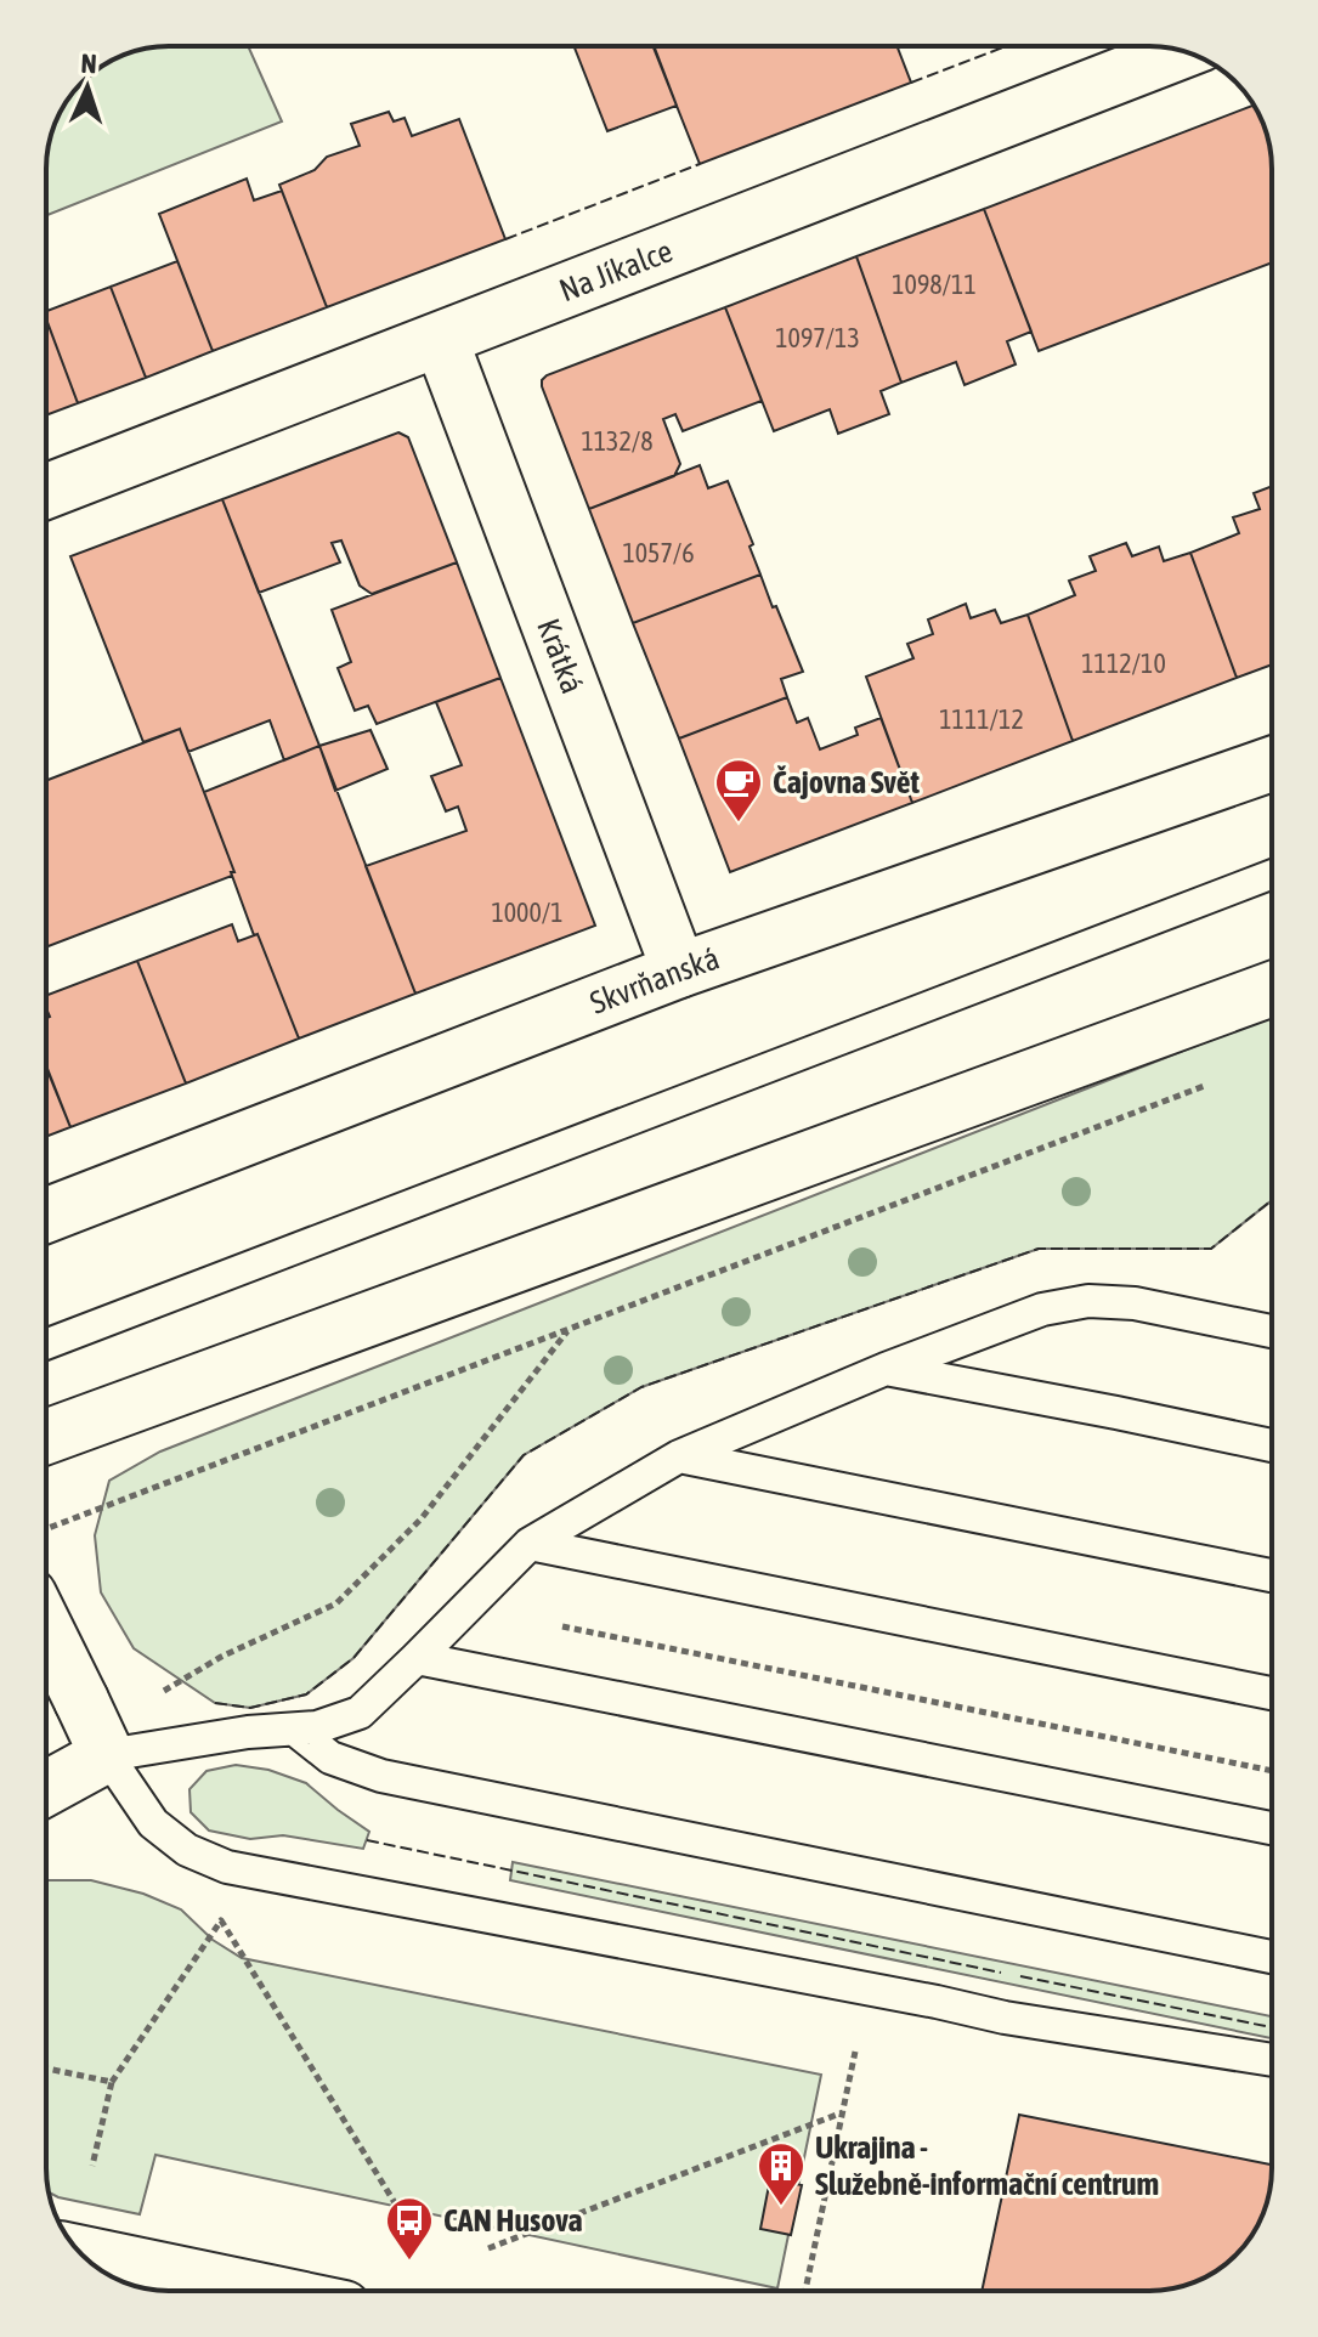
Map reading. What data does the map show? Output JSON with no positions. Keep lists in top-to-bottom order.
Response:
{
  "streets": {
    "main road": ["Na Jíkalce", "Krátká", "Skvrňanská"]
  },
  "crossings": [
    ["Na Jíkalce", "Krátká"],
    ["Krátká", "Skvrňanská"]
  ],
  "places": {
    "cafe": ["Čajovna Svět"],
    "building": ["Ukrajina - Služebně-informační centrum"],
    "bus stop": ["CAN Husova"]
  },
  "house_numbers": [
    "1098/11",
    "1097/13",
    "1132/8",
    "1057/6",
    "1112/10",
    "1111/12",
    "1000/1"
  ],
  "north": "top"
}
